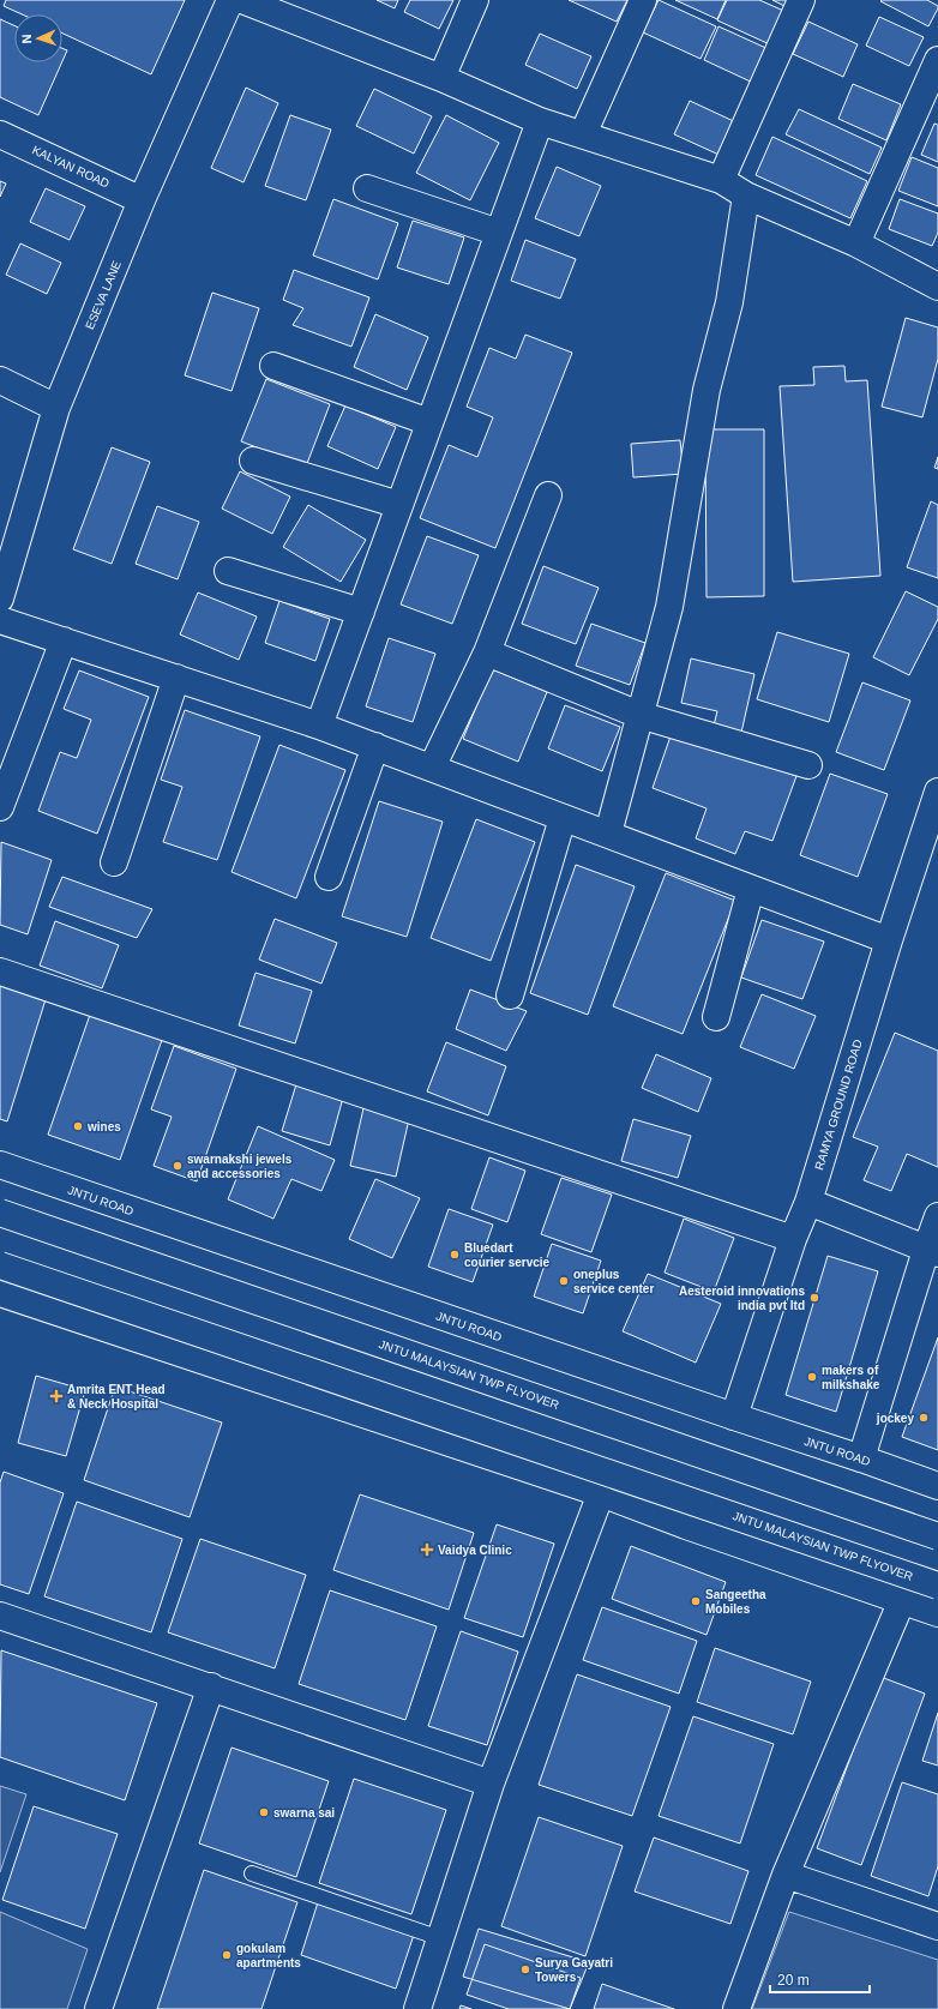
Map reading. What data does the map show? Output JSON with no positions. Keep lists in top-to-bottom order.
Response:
{
  "streets": {
    "street": [
      "KALYAN ROAD",
      "ESEVA LANE",
      "RAMYA GROUND ROAD",
      "JNTU ROAD",
      "JNTU MALAYSIAN TWP FLYOVER"
    ]
  },
  "crossings": [
    ["KALYAN ROAD", "ESEVA LANE"],
    ["RAMYA GROUND ROAD", "JNTU ROAD"]
  ],
  "places": {
    "other": [
      "wines",
      "swarnakshi jewels and accessories",
      "Bluedart courier servcie",
      "oneplus service center",
      "Aesteroid innovations india pvt ltd",
      "makers of milkshake",
      "jockey",
      "Sangeetha Mobiles",
      "swarna sai",
      "gokulam apartments",
      "Surya Gayatri Towers"
    ],
    "health": ["Amrita ENT Head & Neck Hospital", "Vaidya Clinic"]
  },
  "scale_bar": "20 m",
  "north": "left"
}
